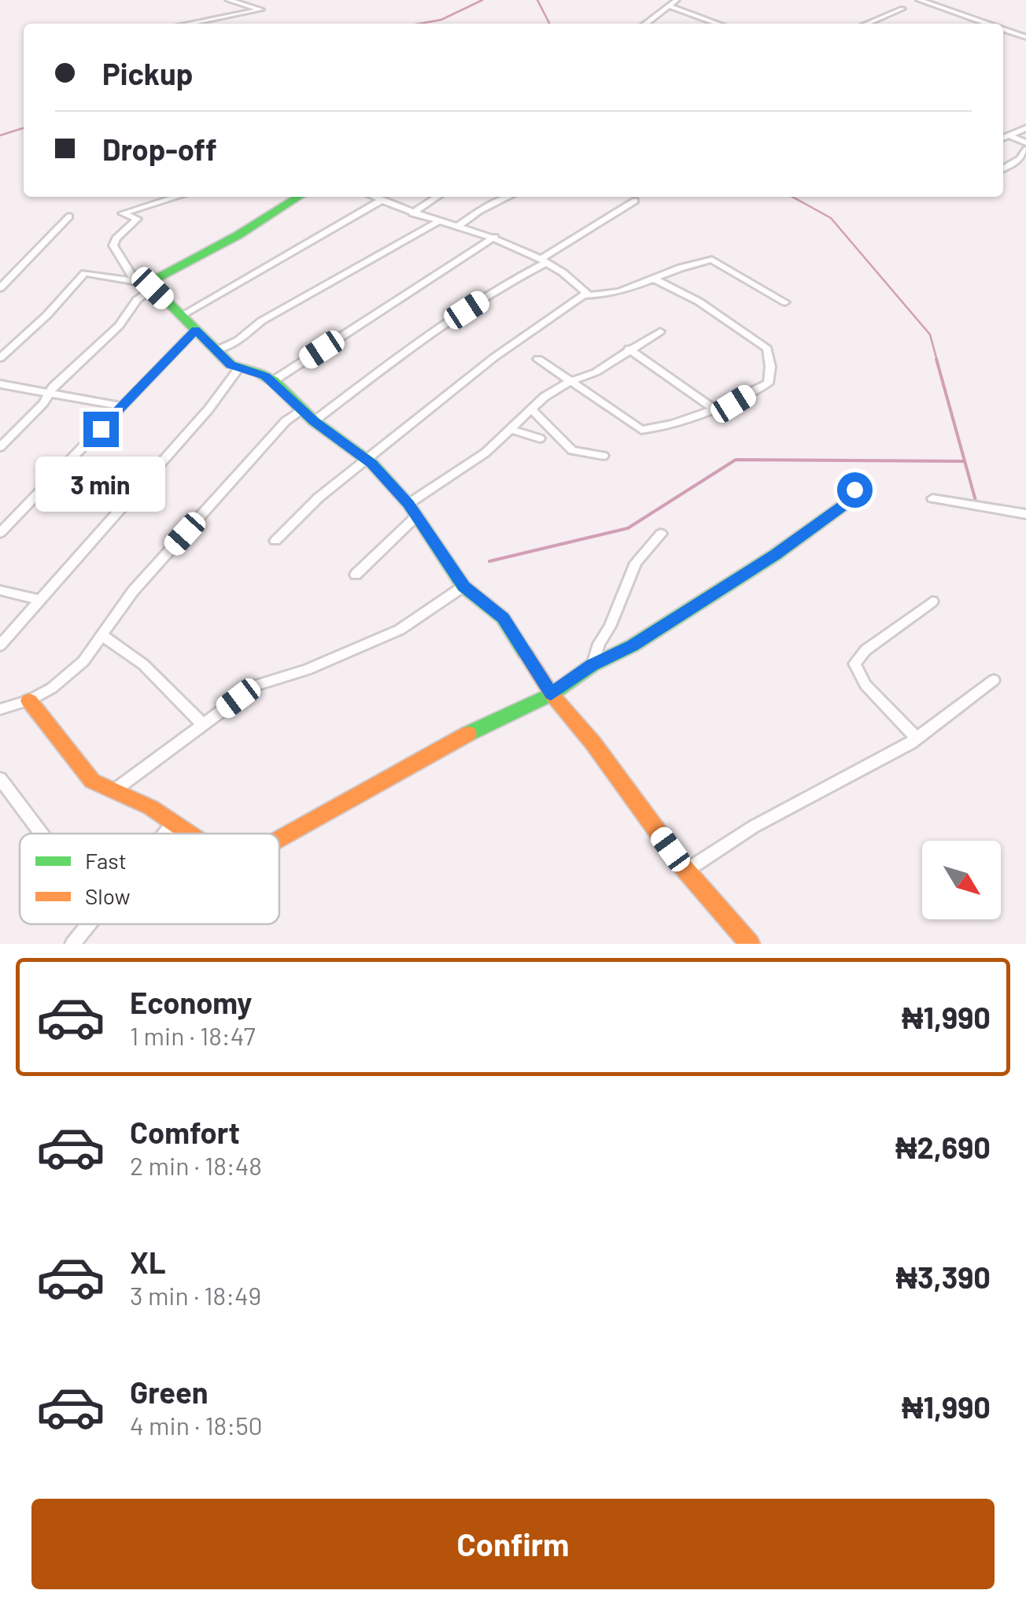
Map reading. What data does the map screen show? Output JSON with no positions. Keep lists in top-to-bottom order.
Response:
{
  "legend": ["Fast", "Slow"],
  "north": "bottom right",
  "page": {
    "banner": ["Pickup", "Drop-off"],
    "bubble": "3 min",
    "list": [
      {
        "name": "Economy",
        "note": "1 min · 18:47",
        "value": "₦1,990"
      },
      {
        "name": "Comfort",
        "note": "2 min · 18:48",
        "value": "₦2,690"
      },
      {
        "name": "XL",
        "note": "3 min · 18:49",
        "value": "₦3,390"
      },
      {
        "name": "Green",
        "note": "4 min · 18:50",
        "value": "₦1,990"
      }
    ],
    "buttons": "Confirm"
  }
}
